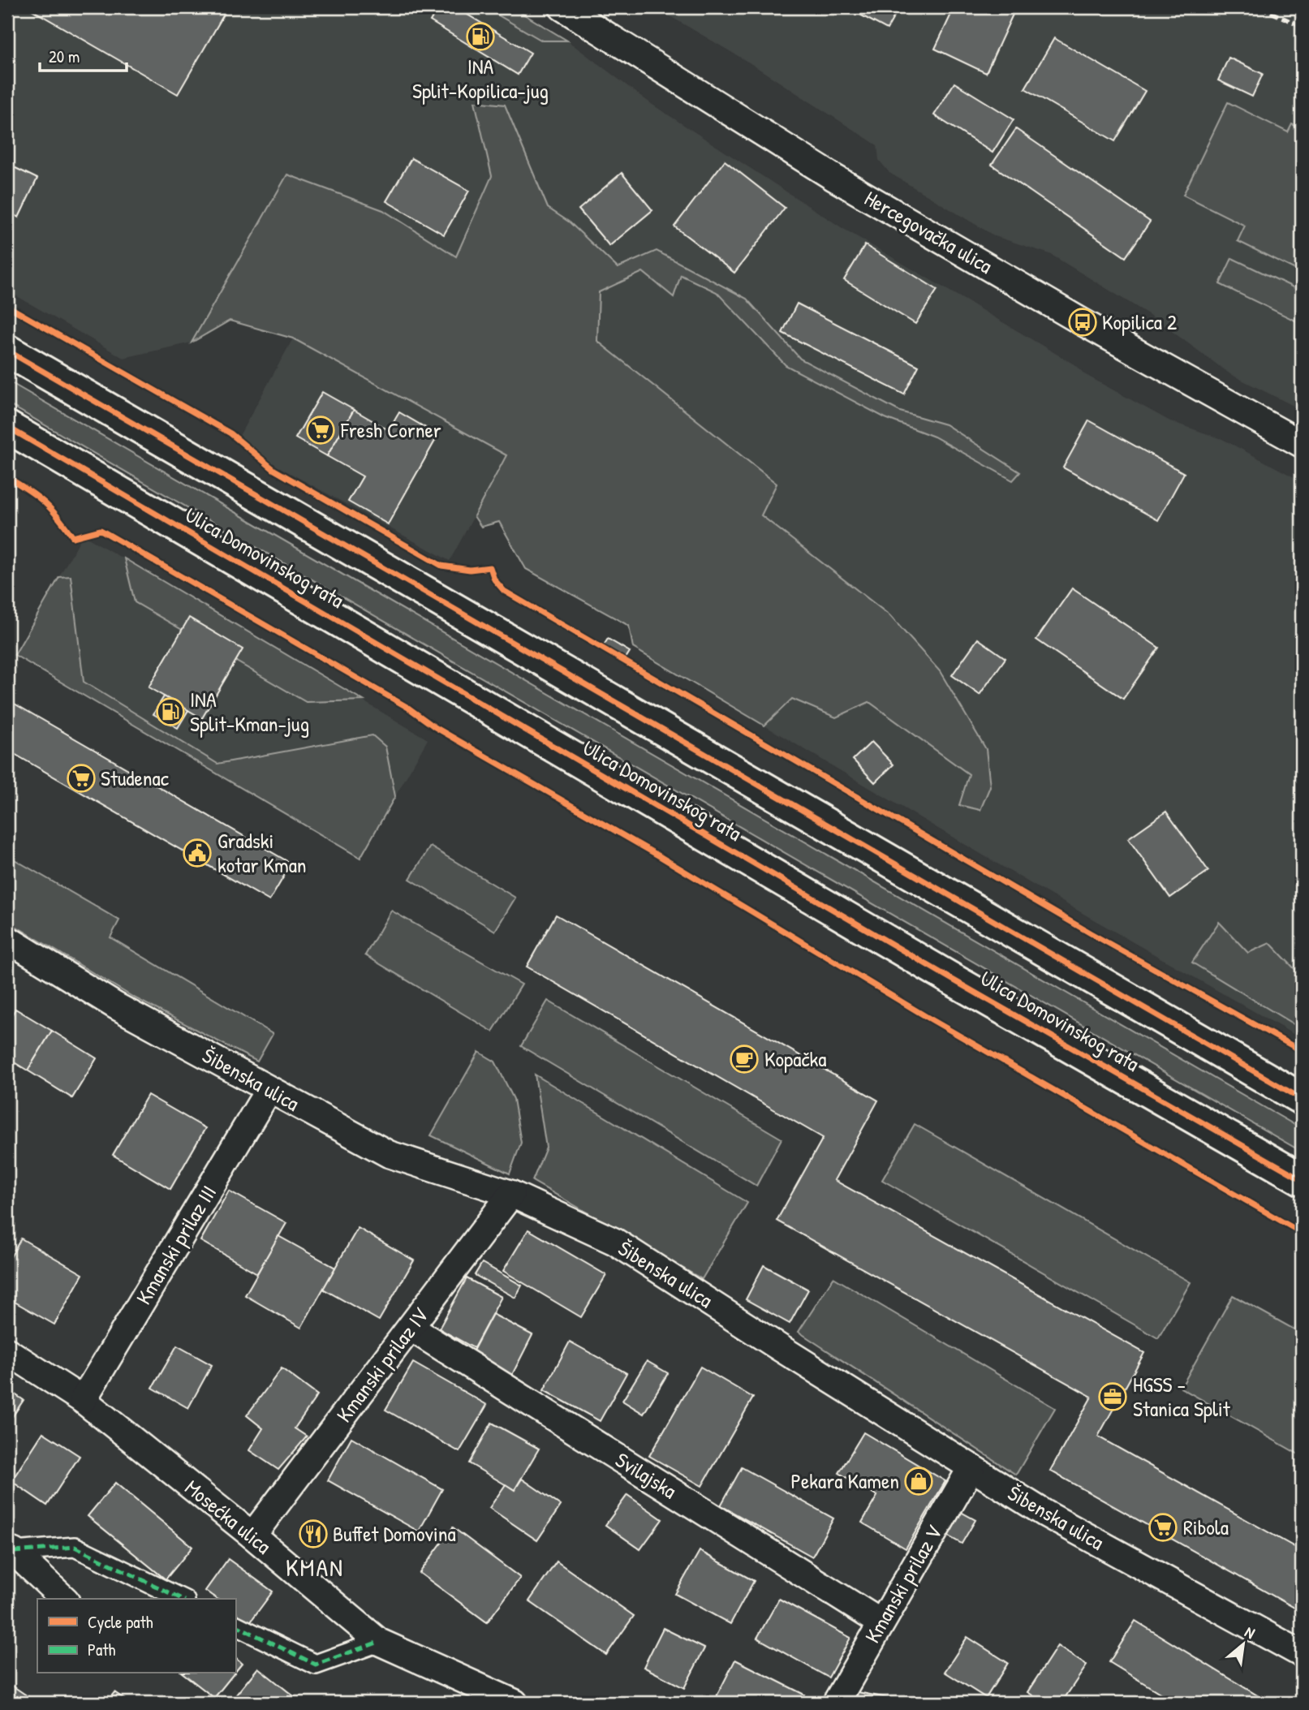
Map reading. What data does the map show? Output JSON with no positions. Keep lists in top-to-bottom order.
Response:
{
  "streets": {
    "main road": ["Ulica Domovinskog rata"],
    "street": [
      "Hercegovačka ulica",
      "Šibenska ulica",
      "Kmanski prilaz III",
      "Kmanski prilaz IV",
      "Svilajska",
      "Mosećka ulica",
      "Kmanski prilaz V"
    ]
  },
  "crossings": [
    ["Šibenska ulica", "Kmanski prilaz III"],
    ["Šibenska ulica", "Kmanski prilaz IV"],
    ["Šibenska ulica", "Kmanski prilaz V"],
    ["Kmanski prilaz III", "Mosećka ulica"],
    ["Kmanski prilaz IV", "Svilajska"],
    ["Kmanski prilaz IV", "Mosećka ulica"],
    ["Svilajska", "Kmanski prilaz V"]
  ],
  "districts": ["KMAN"],
  "places": {
    "fuel station": ["INA Split-Kopilica-jug", "INA Split-Kman-jug"],
    "bus stop": ["Kopilica 2"],
    "supermarket": ["Fresh Corner", "Studenac", "Ribola"],
    "public building": ["Gradski kotar Kman"],
    "cafe": ["Kopačka"],
    "office": ["HGSS - Stanica Split"],
    "shop": ["Pekara Kamen"],
    "restaurant": ["Buffet Domovina"]
  },
  "legend": ["Cycle path", "Path"],
  "scale_bar": "20 m",
  "north": "top right"
}
